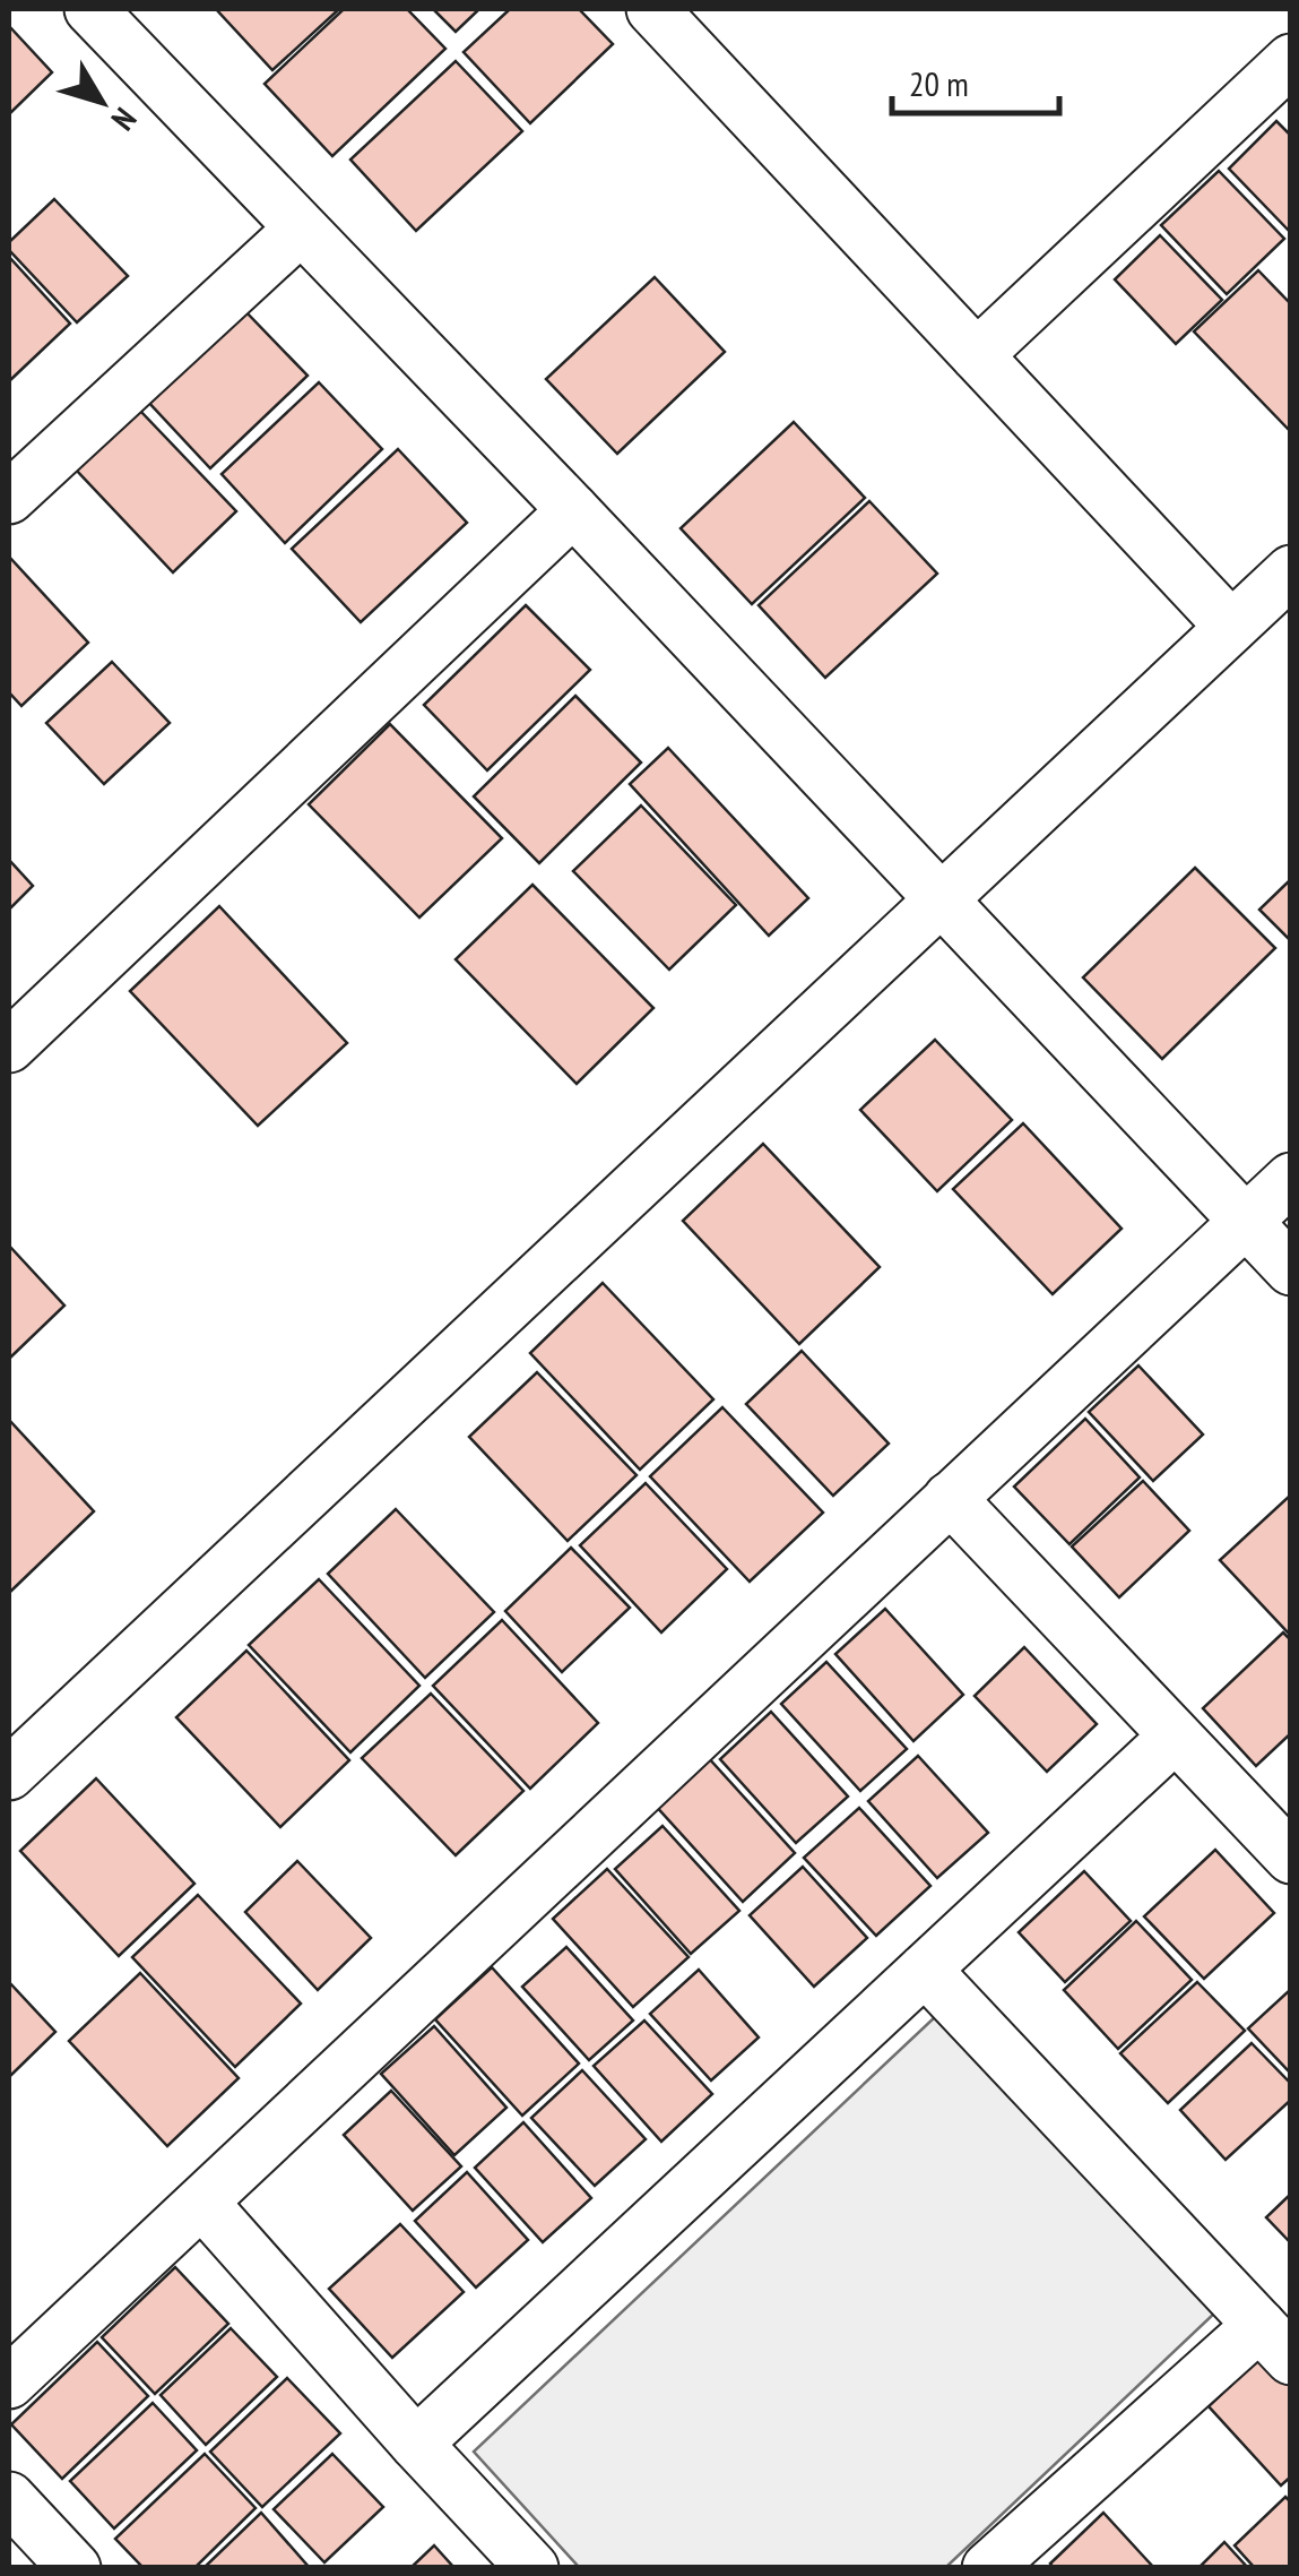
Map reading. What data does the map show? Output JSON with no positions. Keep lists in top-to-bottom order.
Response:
{
  "scale_bar": "20 m",
  "north": "bottom right"
}
